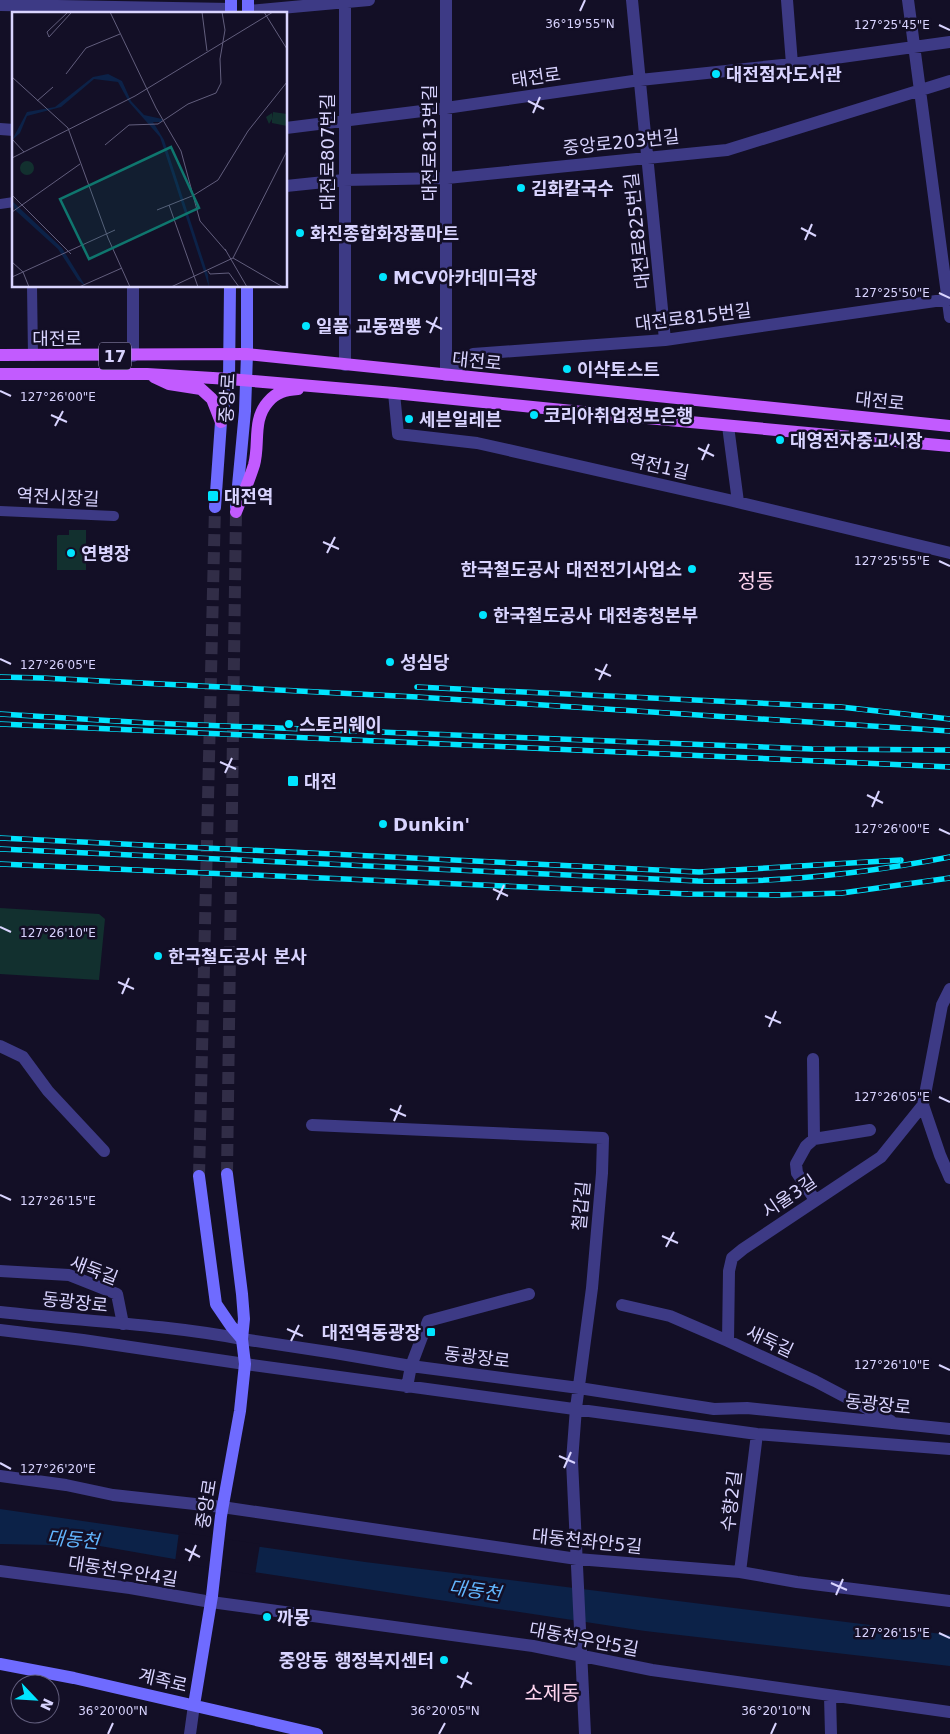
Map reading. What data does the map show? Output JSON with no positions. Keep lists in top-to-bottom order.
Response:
{
  "streets": {
    "main road": [
      "대전로",
      "17",
      "중앙로",
      "계족로"
    ],
    "street": [
      "태전로",
      "중앙로203번길",
      "대전로813번길",
      "대전로807번길",
      "대전로825번길",
      "대전로815번길",
      "역전1길",
      "역전시장길",
      "시울3길",
      "철갑길",
      "새둑길",
      "동광장로",
      "수향2길",
      "대동천좌안5길",
      "대동천우안4길",
      "대동천우안5길"
    ]
  },
  "crossings": [
    ["태전로", "대전로813번길"],
    ["태전로", "대전로807번길"],
    ["태전로", "대전로825번길"],
    ["중앙로203번길", "대전로813번길"],
    ["중앙로203번길", "대전로807번길"],
    ["중앙로203번길", "대전로825번길"],
    ["대전로813번길", "대전로815번길"],
    ["대전로813번길", "대전로"],
    ["대전로807번길", "대전로"],
    ["대전로825번길", "대전로815번길"],
    ["대전로815번길", "대전로"],
    ["대전로", "중앙로"],
    ["대전로", "역전1길"],
    ["중앙로", "동광장로"],
    ["중앙로", "대동천좌안5길"],
    ["중앙로", "대동천우안4길"],
    ["중앙로", "대동천우안5길"],
    ["중앙로", "계족로"],
    ["시울3길", "새둑길"],
    ["철갑길", "동광장로"],
    ["철갑길", "대동천좌안5길"],
    ["철갑길", "대동천우안5길"],
    ["새둑길", "동광장로"],
    ["동광장로", "수향2길"],
    ["수향2길", "대동천좌안5길"],
    ["대동천우안4길", "대동천우안5길"]
  ],
  "districts": ["정동", "소제동"],
  "water": ["대동천"],
  "places": {
    "other": [
      "대전점자도서관",
      "김화칼국수",
      "화진종합화장품마트",
      "MCV아카데미극장",
      "일품 교동짬뽕",
      "이삭토스트",
      "코리아취업정보은행",
      "세븐일레븐",
      "대영전자중고시장",
      "연병장",
      "한국철도공사 대전전기사업소",
      "한국철도공사 대전충청본부",
      "성심당",
      "스토리웨이",
      "Dunkin'",
      "한국철도공사 본사",
      "까몽",
      "중앙동 행정복지센터"
    ],
    "transit": ["대전역", "대전", "대전역동광장"]
  },
  "north": "bottom right",
  "coordinates": [
    "36°19'55\"N",
    "127°25'45\"E",
    "127°25'50\"E",
    "127°26'00\"E",
    "127°25'55\"E",
    "127°26'05\"E",
    "127°26'10\"E",
    "127°26'15\"E",
    "127°26'20\"E",
    "36°20'00\"N",
    "36°20'05\"N",
    "36°20'10\"N"
  ]
}
